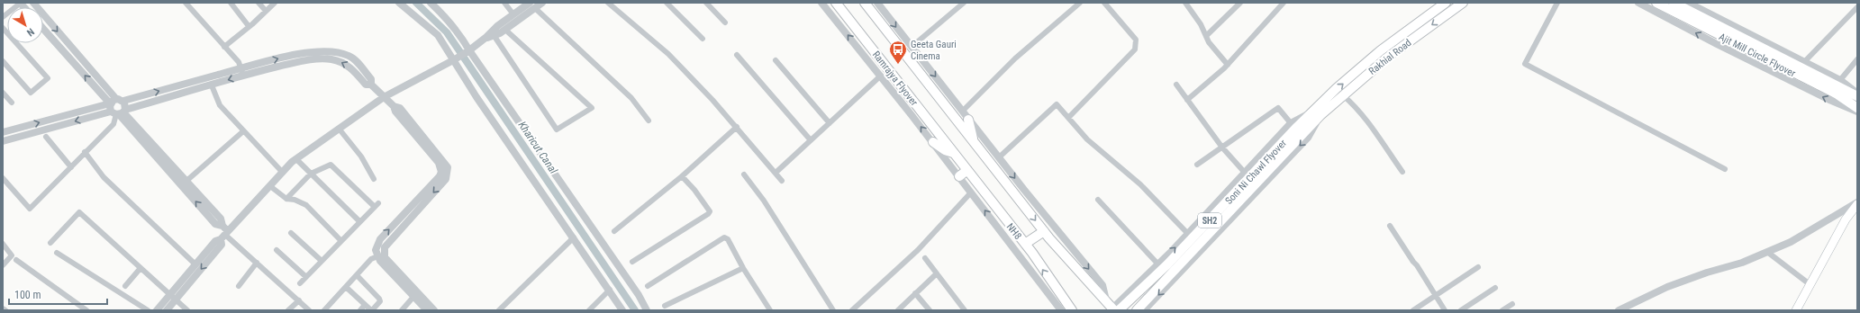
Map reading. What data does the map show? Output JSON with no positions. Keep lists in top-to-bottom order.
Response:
{
  "streets": {
    "main road": [
      "Ajit Mill Circle Flyover",
      "Rakhial Road",
      "Ramrajya Flyover",
      "Soni Ni Chawl Flyover",
      "SH2",
      "NH8"
    ]
  },
  "crossings": [
    ["Rakhial Road", "Soni Ni Chawl Flyover"],
    ["Ramrajya Flyover", "NH8"]
  ],
  "water": ["Kharicut Canal"],
  "places": {
    "bus stop": ["Geeta Gauri Cinema"]
  },
  "scale_bar": "100 m",
  "north": "bottom right"
}
